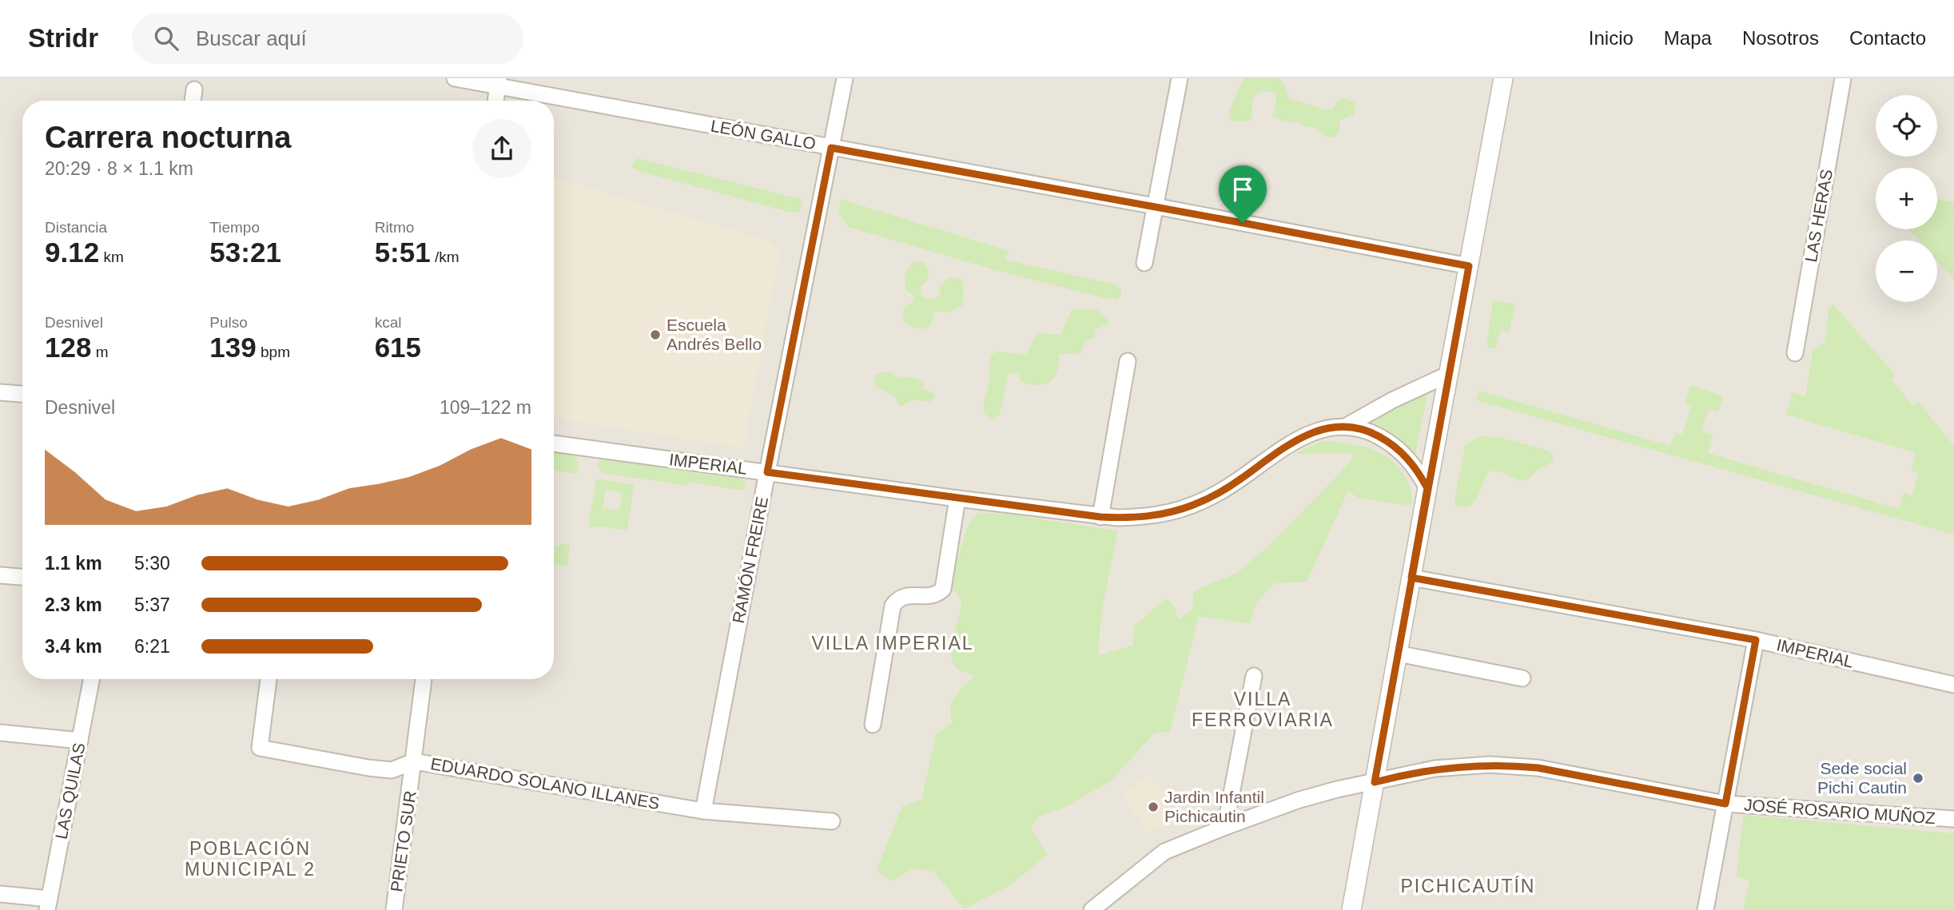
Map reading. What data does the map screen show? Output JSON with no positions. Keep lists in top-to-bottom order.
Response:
{
  "streets": {
    "street": [
      "LEÓN GALLO",
      "LAS HERAS",
      "IMPERIAL",
      "RAMÓN FREIRE",
      "EDUARDO SOLANO ILLANES",
      "LAS QUILAS",
      "JOSÉ ROSARIO MUÑOZ",
      "PRIETO SUR"
    ]
  },
  "crossings": [
    ["LEÓN GALLO", "RAMÓN FREIRE"],
    ["IMPERIAL", "RAMÓN FREIRE"],
    ["RAMÓN FREIRE", "EDUARDO SOLANO ILLANES"],
    ["EDUARDO SOLANO ILLANES", "PRIETO SUR"]
  ],
  "districts": [
    "VILLA IMPERIAL",
    "VILLA FERROVIARIA",
    "POBLACIÓN MUNICIPAL 2",
    "PICHICAUTÍN"
  ],
  "places": ["Escuela Andrés Bello", "Sede social Pichi Cautin", "Jardin Infantil Pichicautin"],
  "page": {
    "header": "Stridr",
    "search": "Buscar aquí",
    "nav": [
      "Inicio",
      "Mapa",
      "Nosotros",
      "Contacto"
    ],
    "map_buttons": ["+", "−"],
    "heading": ["Carrera nocturna", "20:29 · 8 × 1.1 km"],
    "stats": [
      ["Distancia", "9.12 km"],
      ["Tiempo", "53:21"],
      ["Ritmo", "5:51 /km"],
      ["Desnivel", "128 m"],
      ["Pulso", "139 bpm"],
      ["kcal", "615"]
    ],
    "chart": ["Desnivel", "109–122 m"],
    "list": [
      {
        "name": "1.1 km",
        "note": "5:30"
      },
      {
        "name": "2.3 km",
        "note": "5:37"
      },
      {
        "name": "3.4 km",
        "note": "6:21"
      }
    ]
  }
}
